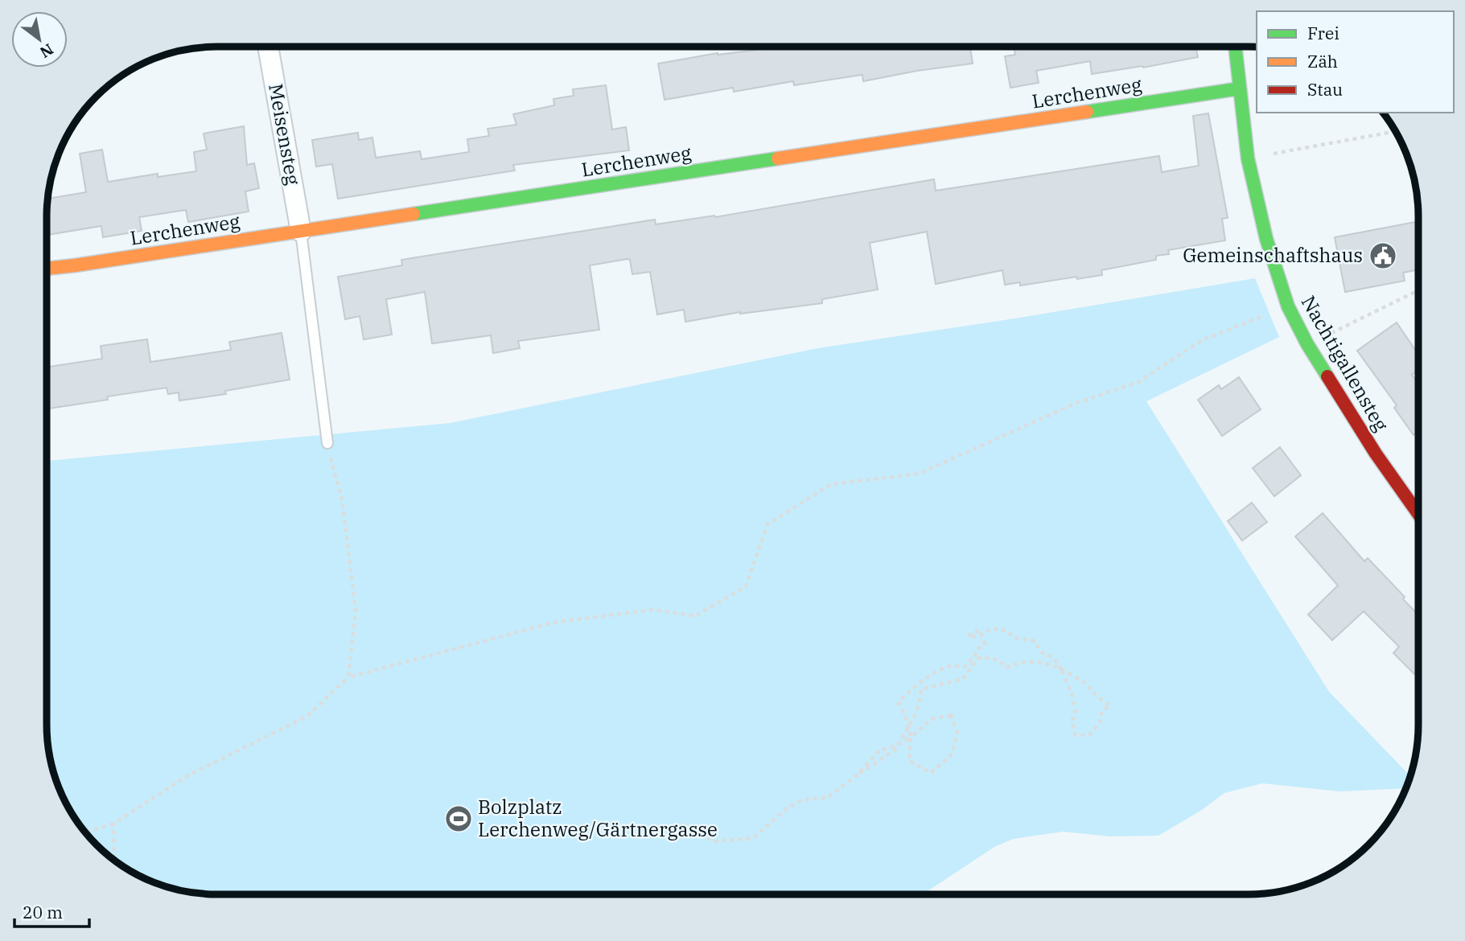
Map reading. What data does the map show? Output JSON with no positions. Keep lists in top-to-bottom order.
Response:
{
  "streets": {
    "street": ["Lerchenweg", "Meisensteg", "Nachtigallensteg"]
  },
  "crossings": [
    ["Lerchenweg", "Meisensteg"],
    ["Lerchenweg", "Nachtigallensteg"]
  ],
  "places": {
    "public building": ["Gemeinschaftshaus"],
    "sports": ["Bolzplatz Lerchenweg/Gärtnergasse"]
  },
  "legend": ["Frei", "Zäh", "Stau"],
  "scale_bar": "20 m",
  "north": "bottom right"
}
